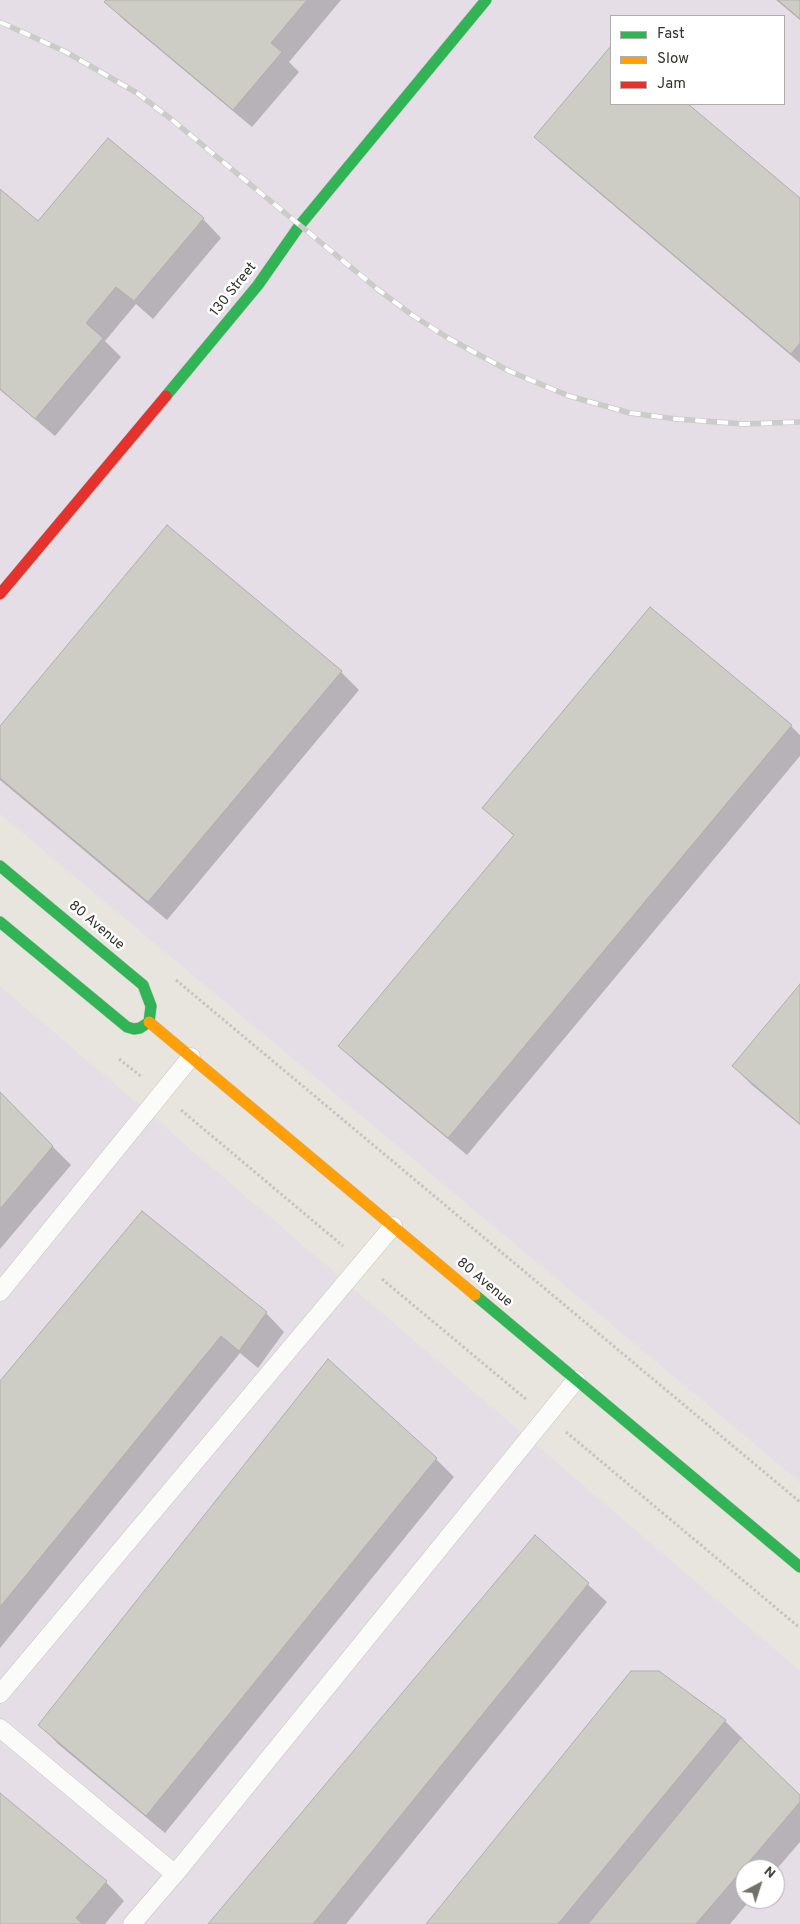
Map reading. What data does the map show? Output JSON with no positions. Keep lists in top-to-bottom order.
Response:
{
  "streets": {
    "main road": ["130 Street", "80 Avenue"]
  },
  "legend": ["Fast", "Slow", "Jam"],
  "north": "top right"
}
